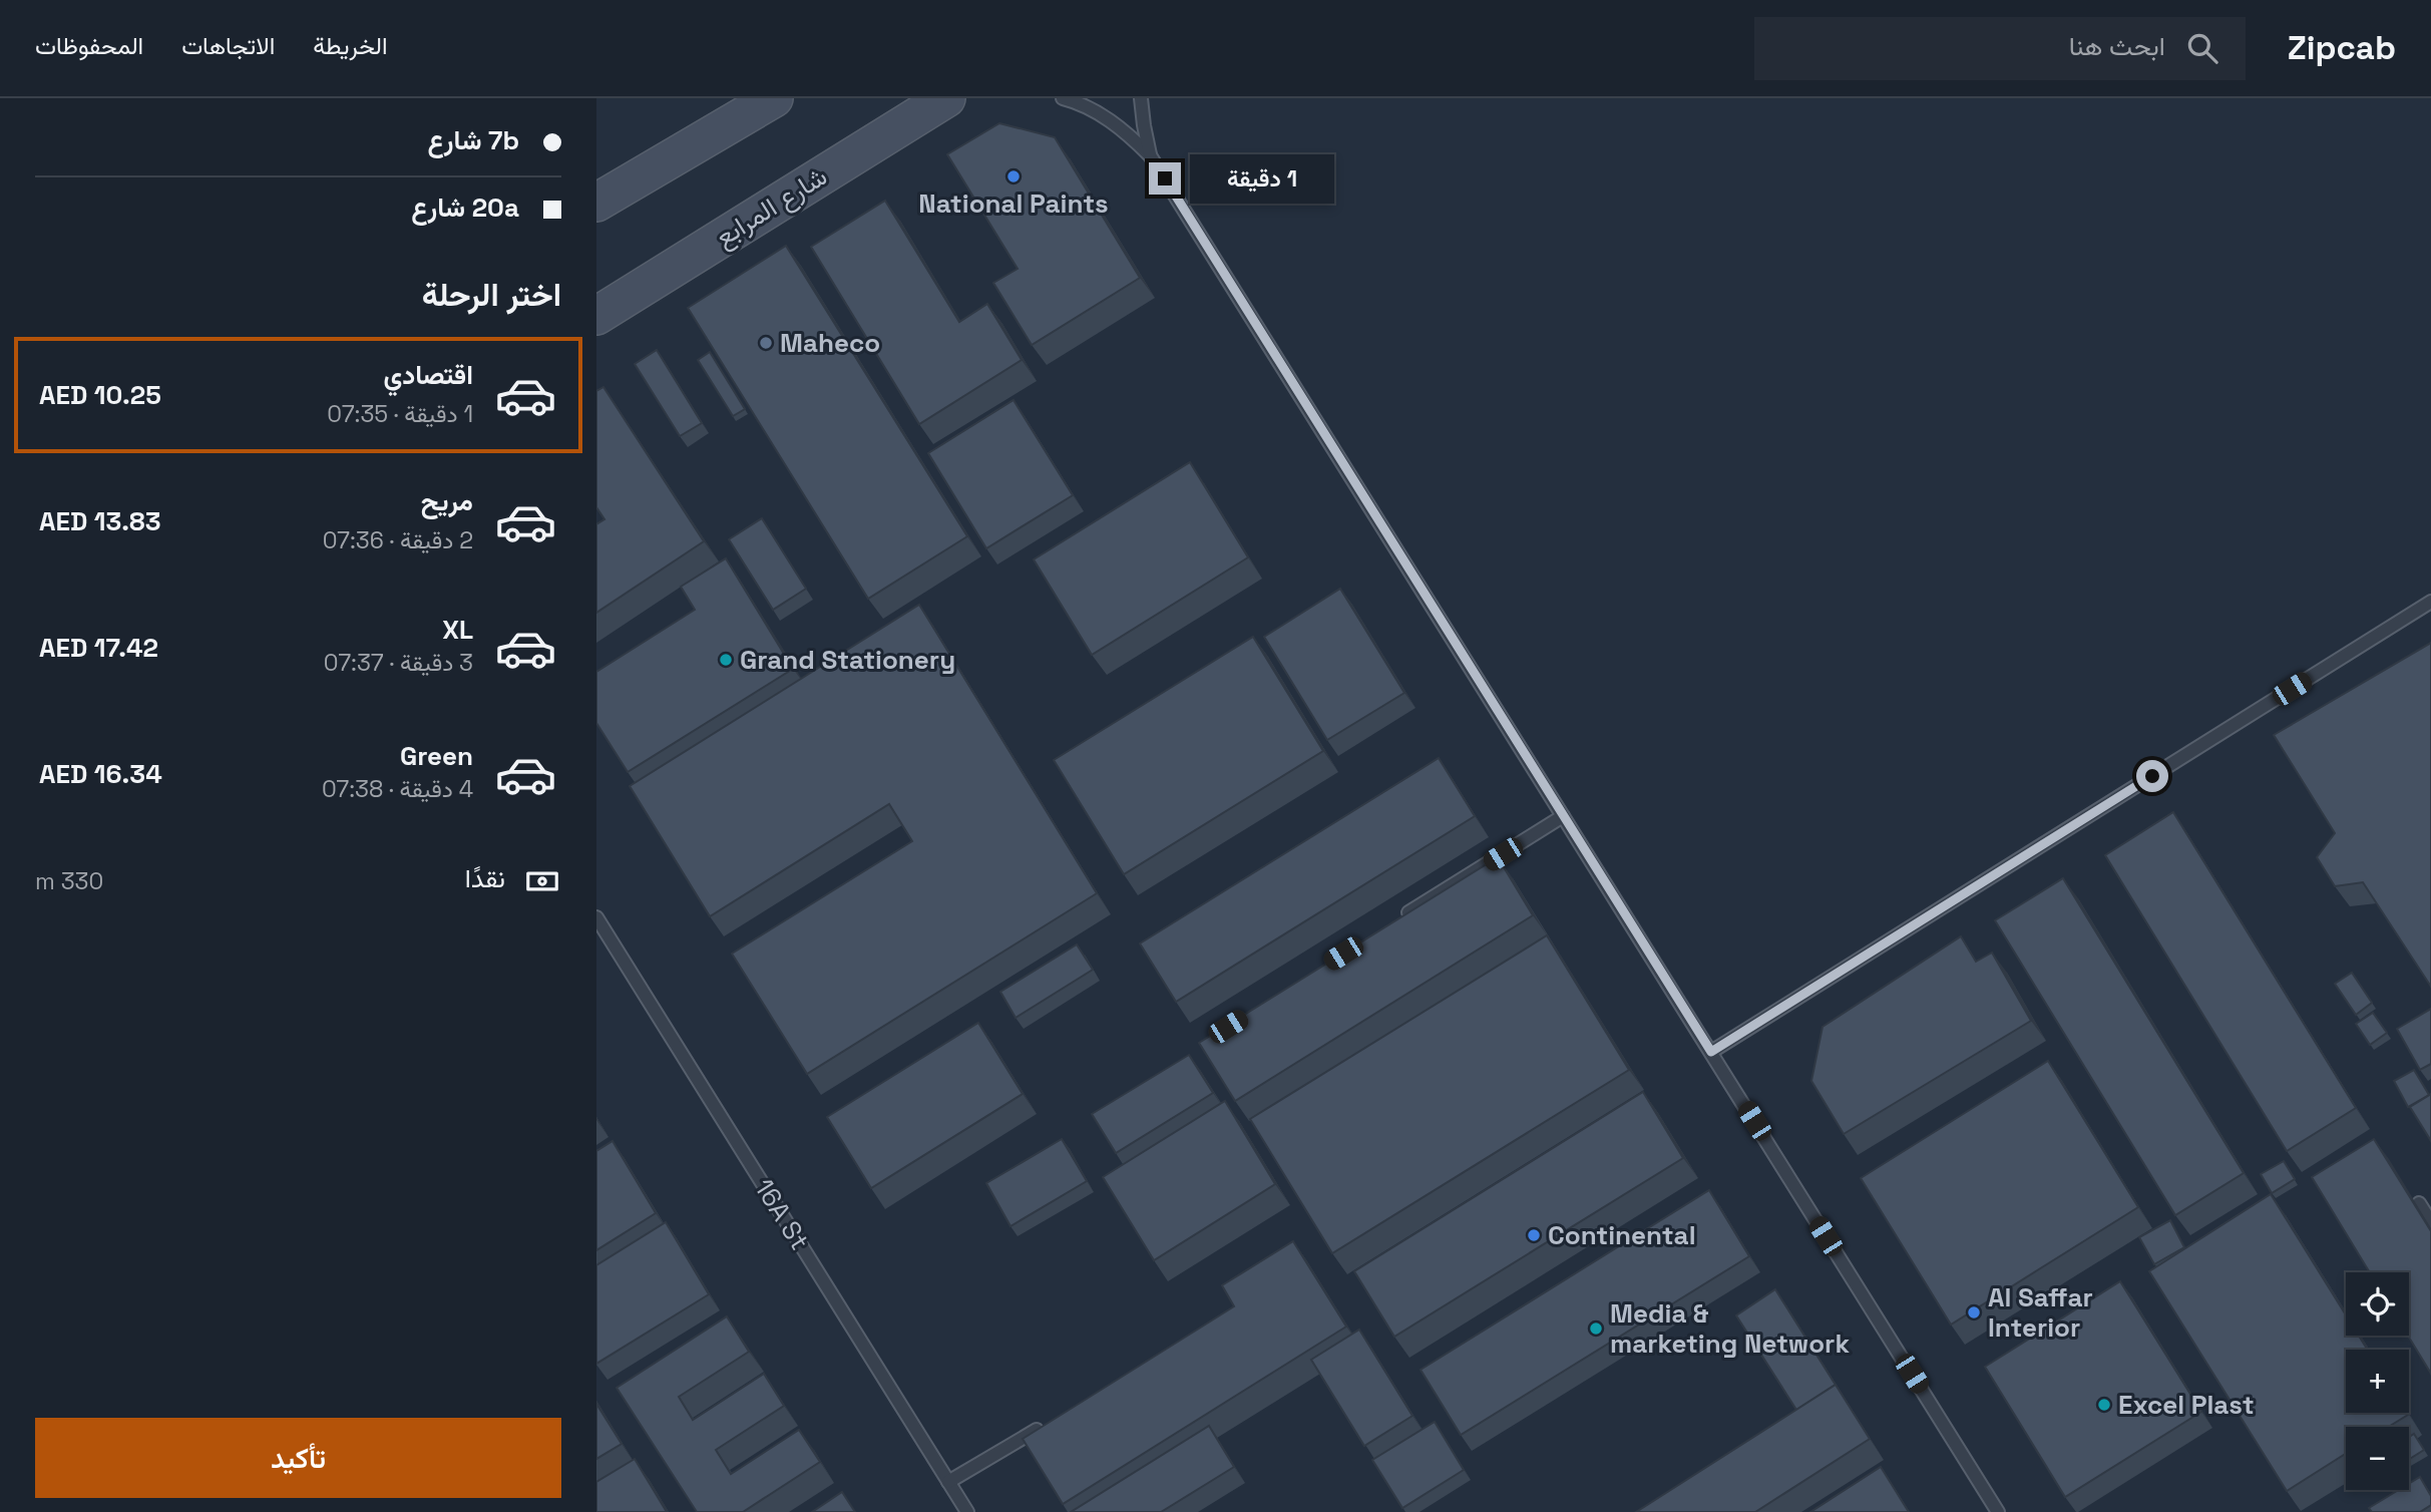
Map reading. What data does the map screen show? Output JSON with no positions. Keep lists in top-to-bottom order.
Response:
{
  "streets": {
    "main road": ["شارع المرابع"],
    "lane": ["16A St"]
  },
  "places": [
    "National Paints",
    "Maheco",
    "Grand Stationery",
    "Continental",
    "Al Saffar Interior",
    "Media & marketing Network",
    "Excel Plast"
  ],
  "page": {
    "header": "Zipcab",
    "search": "ابحث هنا",
    "nav": ["الخريطة", "الاتجاهات", "المحفوظات"],
    "banner": ["7b شارع", "20a شارع"],
    "bubble": "1 دقيقة",
    "heading": "اختر الرحلة",
    "list": [
      {
        "name": "اقتصادي",
        "note": "1 دقيقة · 07:35",
        "value": "AED 10.25"
      },
      {
        "name": "مريح",
        "note": "2 دقيقة · 07:36",
        "value": "AED 13.83"
      },
      {
        "name": "XL",
        "note": "3 دقيقة · 07:37",
        "value": "AED 17.42"
      },
      {
        "name": "Green",
        "note": "4 دقيقة · 07:38",
        "value": "AED 16.34"
      }
    ],
    "pay": ["نقدًا", "330 m"],
    "map_buttons": ["+", "−"],
    "buttons": "تأكيد"
  }
}
